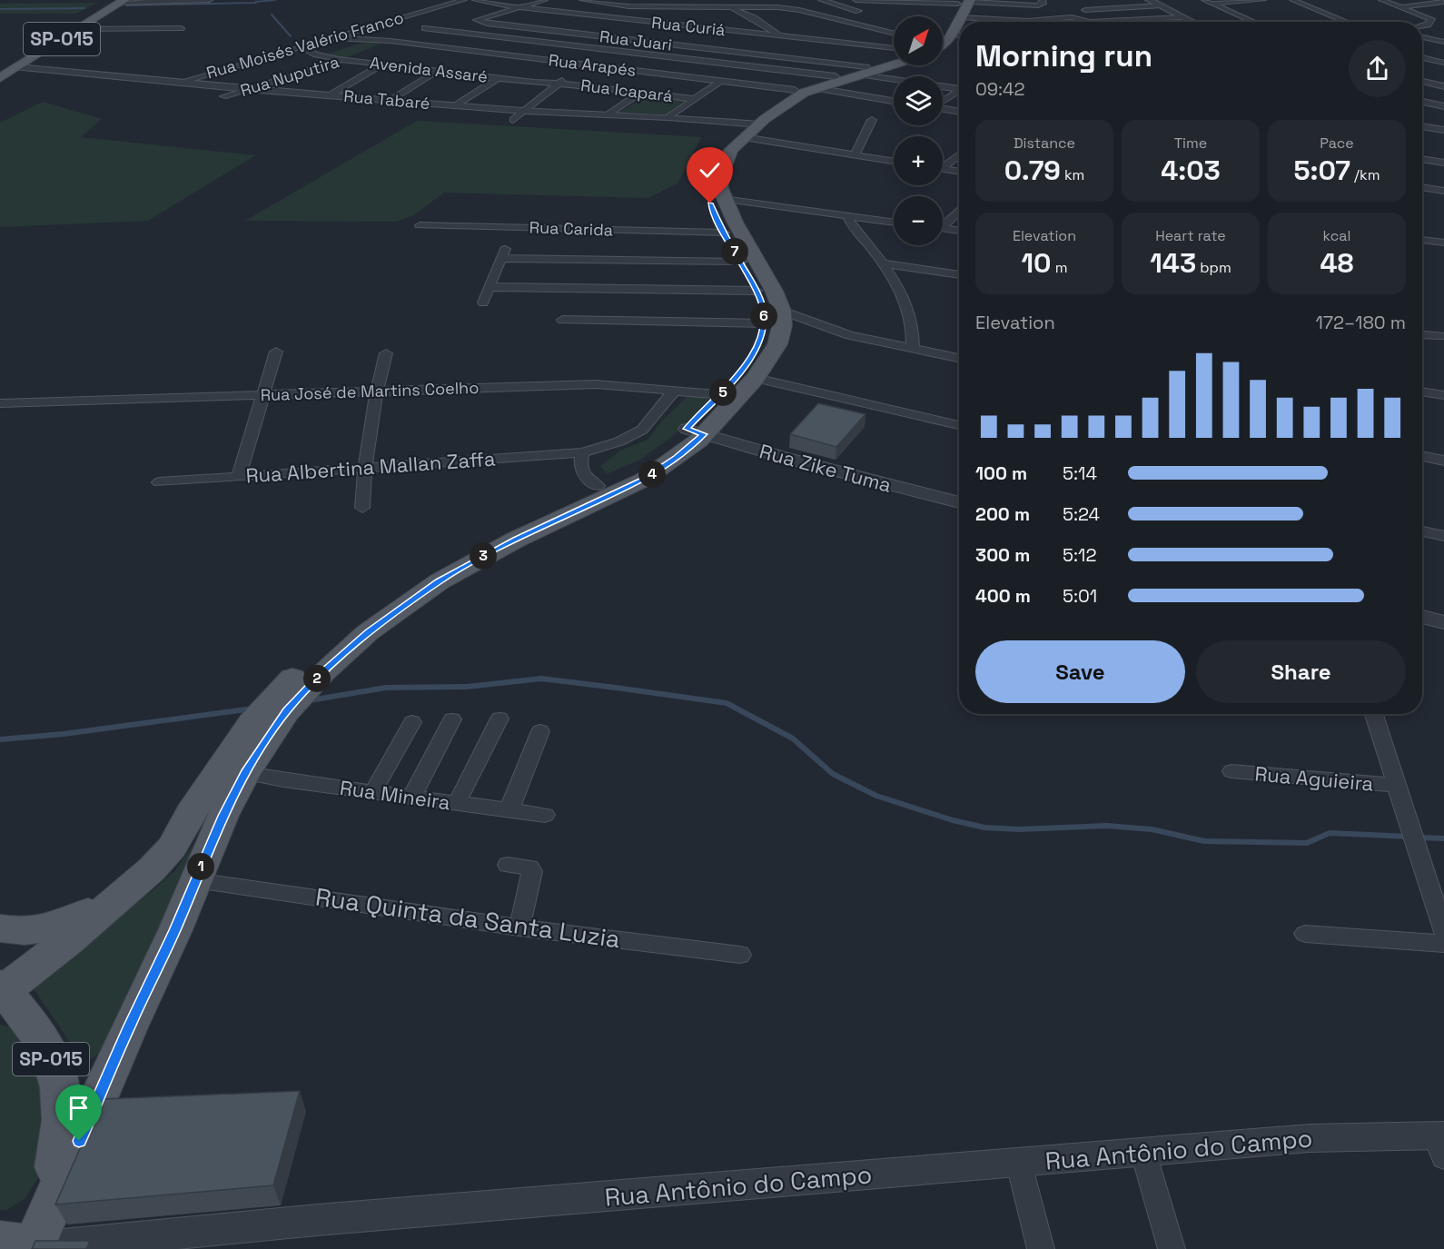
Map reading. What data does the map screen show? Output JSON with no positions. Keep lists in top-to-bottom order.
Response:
{
  "streets": {
    "main road": ["SP-015"],
    "street": [
      "Rua Curiá",
      "Rua Juari",
      "Rua Moisés Valério Franco",
      "Rua Arapés",
      "Avenida Assaré",
      "Rua Nuputira",
      "Rua Icapará",
      "Rua Tabaré",
      "Rua Carida",
      "Rua José de Martins Coelho",
      "Rua Albertina Mallan Zaffa",
      "Rua Zike Tuma",
      "Rua Aguieira",
      "Rua Mineira",
      "Rua Quinta da Santa Luzia",
      "Rua Antônio do Campo"
    ]
  },
  "crossings": [
    ["Rua Curiá", "Rua Juari"],
    ["SP-015", "Rua Tabaré"],
    ["SP-015", "Rua Antônio do Campo"],
    ["Rua Moisés Valério Franco", "Rua Arapés"],
    ["Rua Moisés Valério Franco", "Avenida Assaré"],
    ["Rua Moisés Valério Franco", "Rua Tabaré"],
    ["Avenida Assaré", "Rua Nuputira"],
    ["Avenida Assaré", "Rua Icapará"],
    ["Rua Nuputira", "Rua Tabaré"],
    ["Rua José de Martins Coelho", "Rua Albertina Mallan Zaffa"]
  ],
  "north": "top right",
  "page": {
    "map_buttons": ["+", "−"],
    "heading": ["Morning run", "09:42"],
    "stats": [
      ["Distance", "0.79 km"],
      ["Time", "4:03"],
      ["Pace", "5:07 /km"],
      ["Elevation", "10 m"],
      ["Heart rate", "143 bpm"],
      ["kcal", "48"]
    ],
    "pins": [
      "7",
      "6",
      "5",
      "4",
      "3",
      "2",
      "1"
    ],
    "chart": ["Elevation", "172–180 m"],
    "list": [
      {
        "name": "100 m",
        "note": "5:14"
      },
      {
        "name": "200 m",
        "note": "5:24"
      },
      {
        "name": "300 m",
        "note": "5:12"
      },
      {
        "name": "400 m",
        "note": "5:01"
      }
    ],
    "buttons": ["Save", "Share"]
  }
}
